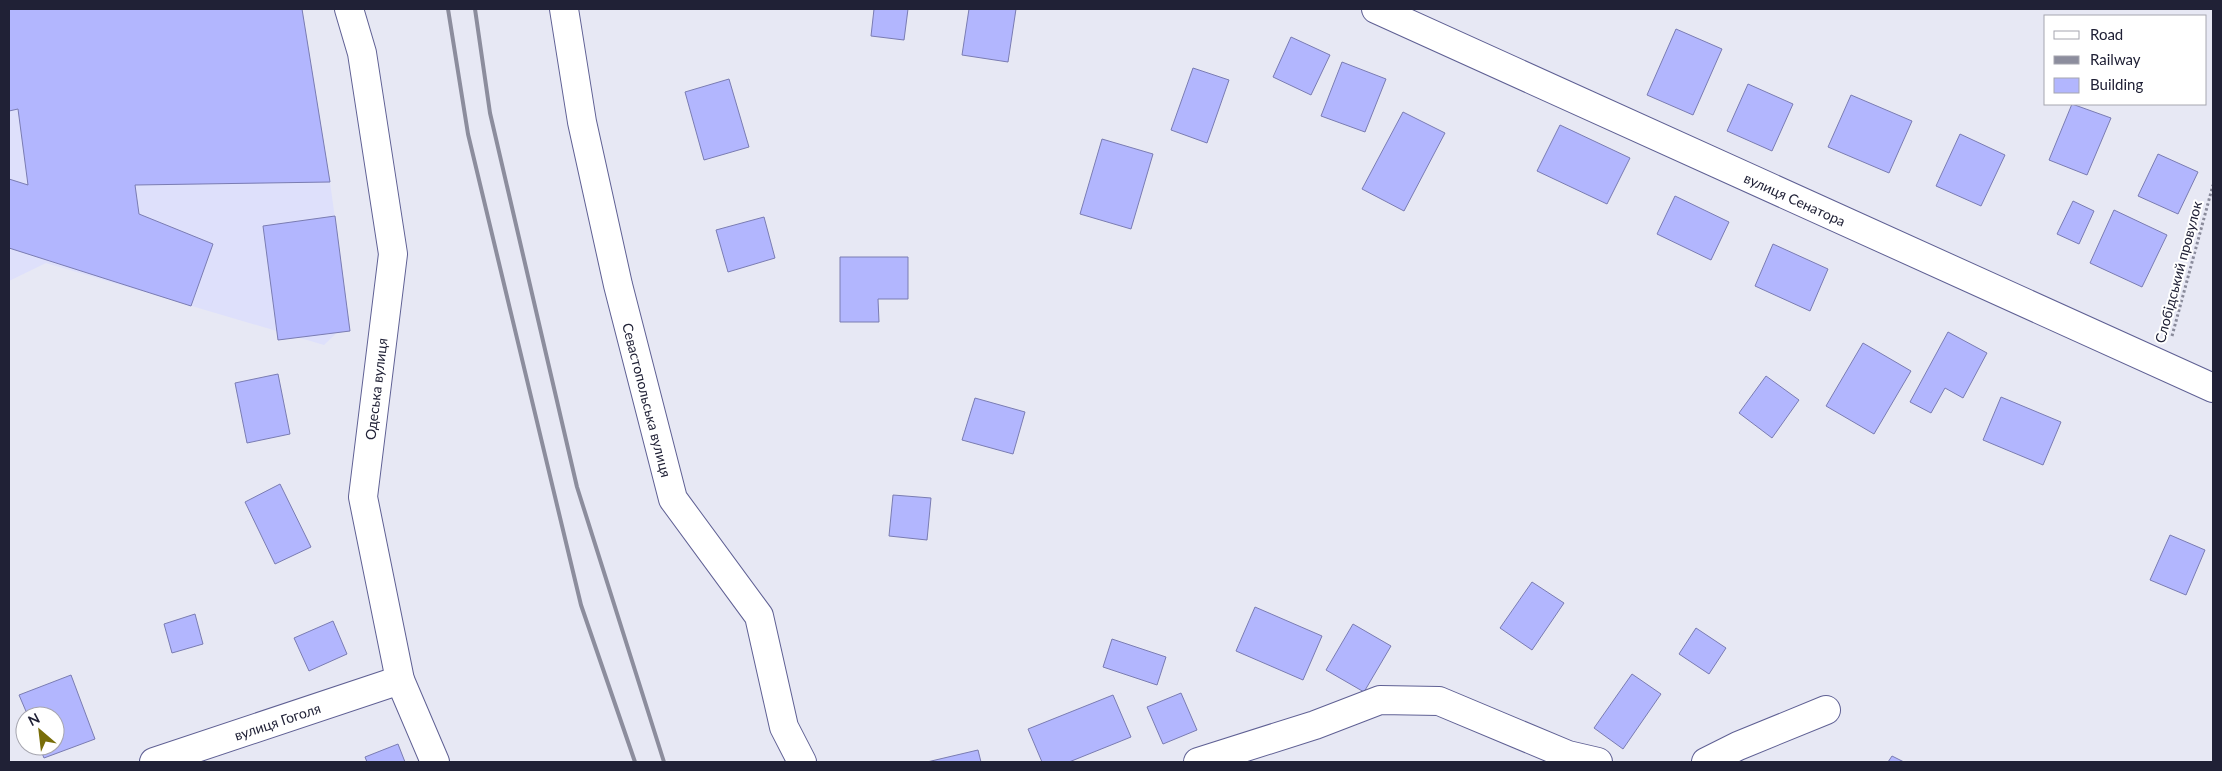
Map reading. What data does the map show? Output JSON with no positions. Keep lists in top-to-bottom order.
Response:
{
  "streets": {
    "street": [
      "вулиця Сенатора",
      "Одеська вулиця",
      "Севастопольська вулиця",
      "вулиця Гоголя"
    ],
    "path": ["Слобідський провулок"]
  },
  "crossings": [
    ["вулиця Сенатора", "Слобідський провулок"],
    ["Одеська вулиця", "вулиця Гоголя"]
  ],
  "legend": ["Road", "Railway", "Building"],
  "north": "top left"
}
